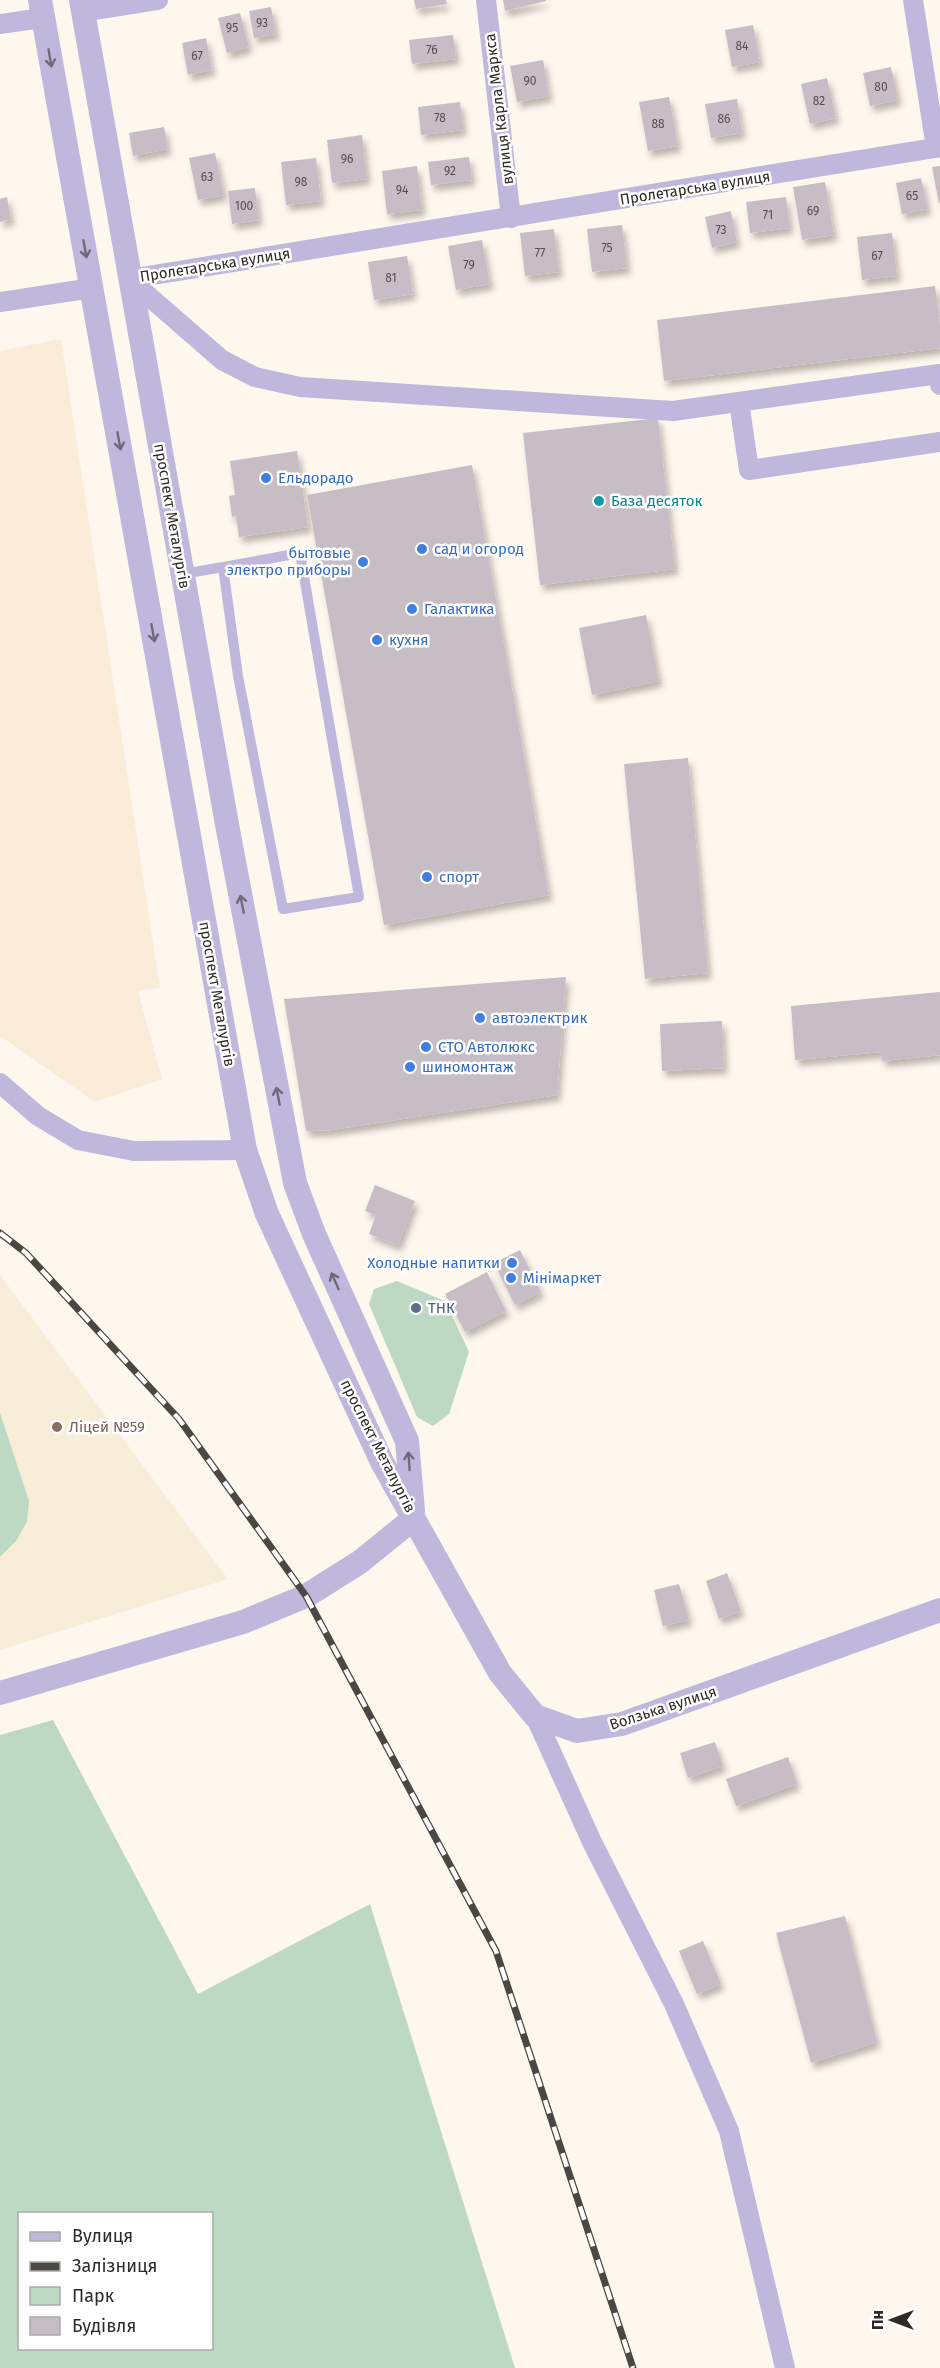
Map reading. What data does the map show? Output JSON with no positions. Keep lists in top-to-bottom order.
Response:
{
  "streets": {
    "street": [
      "вулиця Карла Маркса",
      "Пролетарська вулиця",
      "проспект Металургів",
      "Волзька вулиця"
    ]
  },
  "crossings": [
    ["вулиця Карла Маркса", "Пролетарська вулиця"],
    ["Пролетарська вулиця", "проспект Металургів"]
  ],
  "places": [
    "Ельдорадо",
    "База десяток",
    "сад и огород",
    "бытовые электро приборы",
    "Галактика",
    "кухня",
    "спорт",
    "автоэлектрик",
    "СТО Автолюкс",
    "шиномонтаж",
    "Холодные напитки",
    "Мінімаркет",
    "ТНК",
    "Ліцей №59"
  ],
  "house_numbers": [
    "93",
    "95",
    "84",
    "76",
    "67",
    "90",
    "80",
    "82",
    "78",
    "86",
    "88",
    "96",
    "92",
    "63",
    "98",
    "94",
    "65",
    "100",
    "69",
    "71",
    "73",
    "75",
    "77",
    "67",
    "79",
    "81"
  ],
  "legend": [
    "Вулиця",
    "Залізниця",
    "Парк",
    "Будівля"
  ],
  "north": "left"
}
